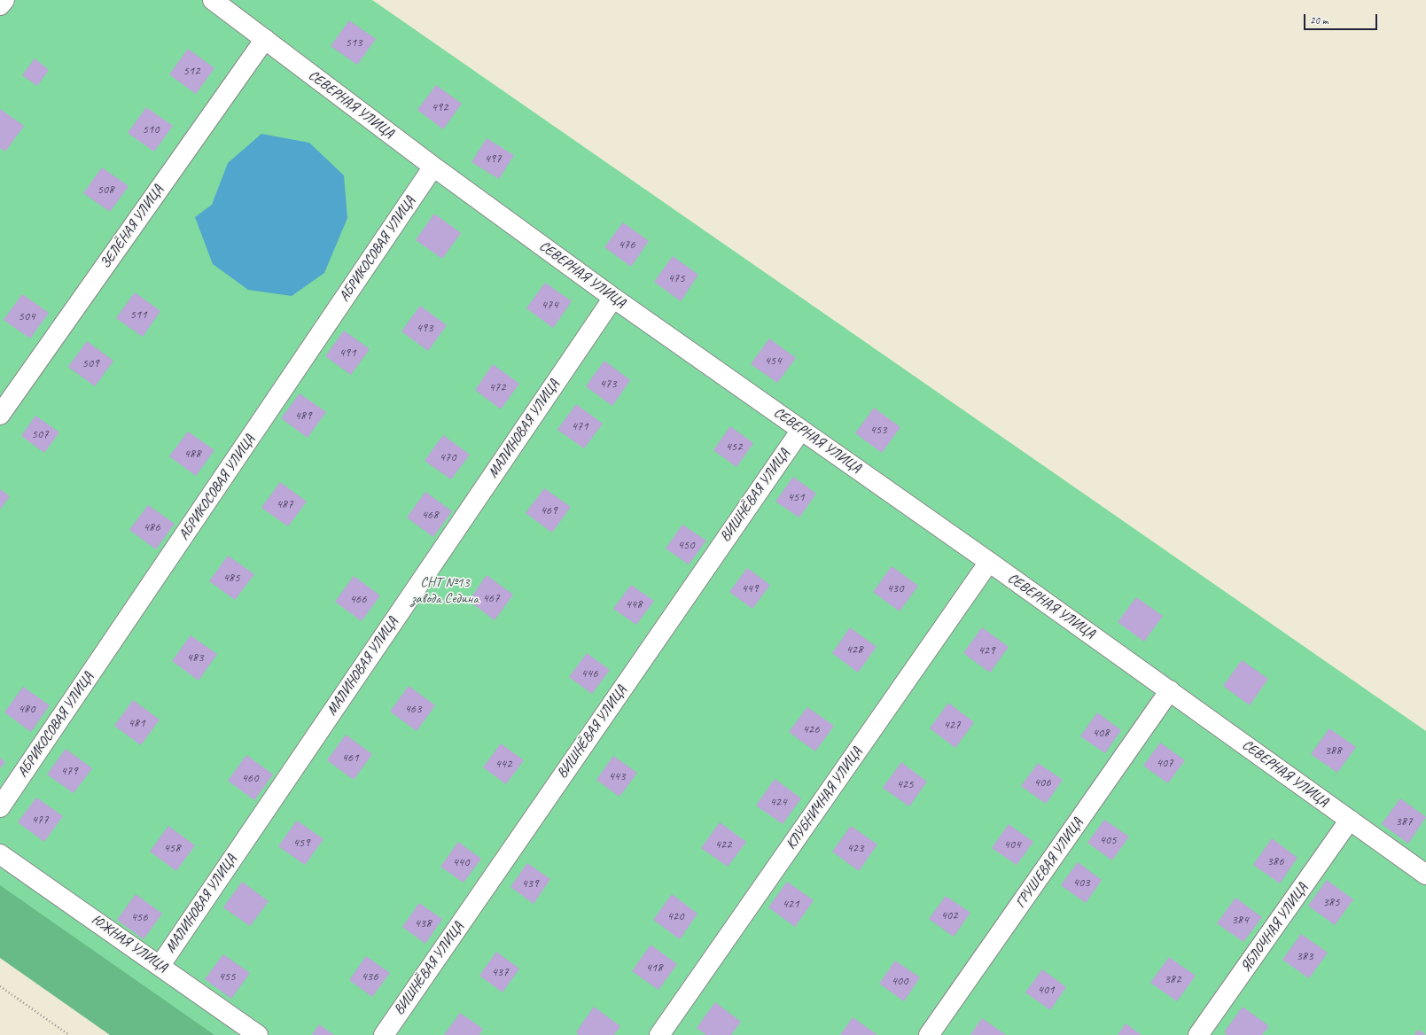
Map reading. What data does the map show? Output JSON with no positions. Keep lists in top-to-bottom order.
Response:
{
  "streets": {
    "street": [
      "СЕВЕРНАЯ УЛИЦА",
      "ЗЕЛЁНАЯ УЛИЦА",
      "АБРИКОСОВАЯ УЛИЦА",
      "МАЛИНОВАЯ УЛИЦА",
      "ВИШНЁВАЯ УЛИЦА",
      "КЛУБНИЧНАЯ УЛИЦА",
      "ГРУШЕВАЯ УЛИЦА",
      "ЯБЛОЧНАЯ УЛИЦА",
      "ЮЖНАЯ УЛИЦА"
    ]
  },
  "crossings": [
    ["СЕВЕРНАЯ УЛИЦА", "ЗЕЛЁНАЯ УЛИЦА"],
    ["СЕВЕРНАЯ УЛИЦА", "АБРИКОСОВАЯ УЛИЦА"],
    ["СЕВЕРНАЯ УЛИЦА", "МАЛИНОВАЯ УЛИЦА"],
    ["СЕВЕРНАЯ УЛИЦА", "ВИШНЁВАЯ УЛИЦА"],
    ["СЕВЕРНАЯ УЛИЦА", "КЛУБНИЧНАЯ УЛИЦА"],
    ["СЕВЕРНАЯ УЛИЦА", "ГРУШЕВАЯ УЛИЦА"],
    ["СЕВЕРНАЯ УЛИЦА", "ЯБЛОЧНАЯ УЛИЦА"],
    ["МАЛИНОВАЯ УЛИЦА", "ЮЖНАЯ УЛИЦА"]
  ],
  "parks": ["СНТ №13 завода Седина"],
  "house_numbers": [
    "513",
    "512",
    "492",
    "510",
    "497",
    "508",
    "476",
    "475",
    "474",
    "511",
    "504",
    "493",
    "491",
    "454",
    "509",
    "473",
    "472",
    "489",
    "471",
    "453",
    "507",
    "452",
    "488",
    "470",
    "451",
    "487",
    "469",
    "468",
    "486",
    "450",
    "485",
    "449",
    "430",
    "467",
    "466",
    "448",
    "428",
    "429",
    "483",
    "446",
    "480",
    "463",
    "481",
    "427",
    "426",
    "408",
    "388",
    "461",
    "407",
    "442",
    "479",
    "443",
    "460",
    "406",
    "425",
    "424",
    "477",
    "387",
    "405",
    "459",
    "422",
    "404",
    "458",
    "423",
    "386",
    "440",
    "403",
    "439",
    "385",
    "421",
    "402",
    "420",
    "456",
    "384",
    "438",
    "383",
    "418",
    "437",
    "455",
    "436",
    "382",
    "400",
    "401"
  ],
  "scale_bar": "20 m"
}
